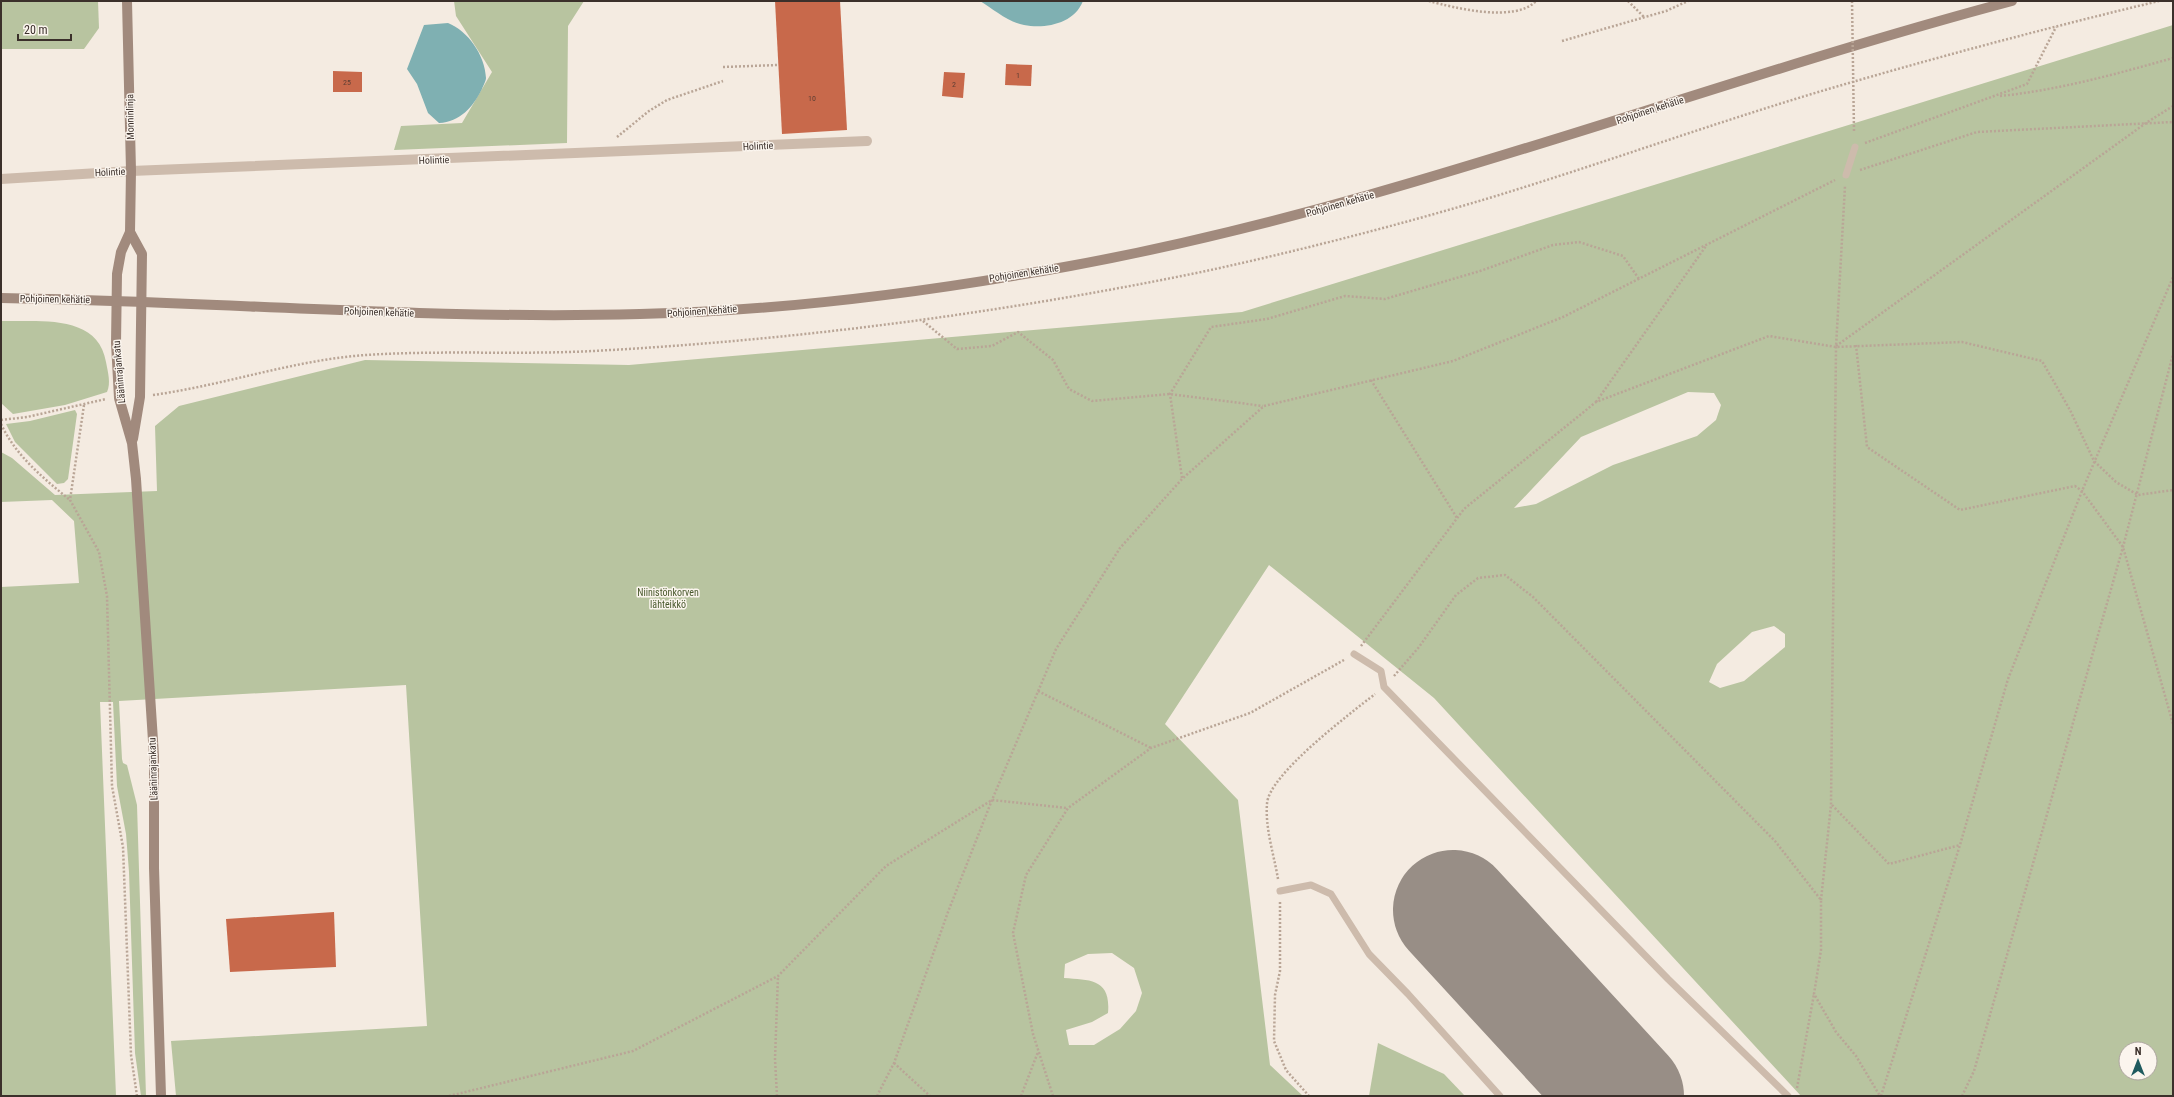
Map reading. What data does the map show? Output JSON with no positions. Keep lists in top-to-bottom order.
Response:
{
  "streets": {
    "main road": ["Pohjoinen kehätie", "Monninlinja", "Lääninrajankatu"],
    "street": ["Holintie"]
  },
  "crossings": [
    ["Pohjoinen kehätie", "Monninlinja"],
    ["Pohjoinen kehätie", "Lääninrajankatu"],
    ["Monninlinja", "Holintie"],
    ["Monninlinja", "Lääninrajankatu"]
  ],
  "parks": ["Niinistönkorven lähteikkö"],
  "house_numbers": [
    "1",
    "25",
    "2",
    "10"
  ],
  "scale_bar": "20 m",
  "north": "top"
}
